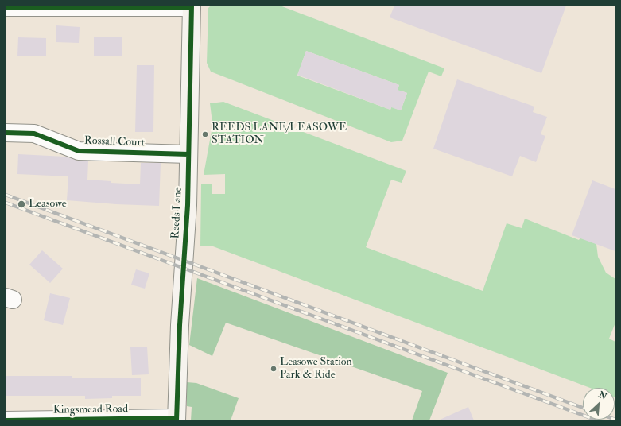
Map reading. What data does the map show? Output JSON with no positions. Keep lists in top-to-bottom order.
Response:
{
  "streets": {
    "street": ["Rossall Court", "Reeds Lane", "Kingsmead Road"]
  },
  "crossings": [
    ["Rossall Court", "Reeds Lane"],
    ["Reeds Lane", "Kingsmead Road"]
  ],
  "places": ["REEDS LANE/LEASOWE STATION", "Leasowe", "Leasowe Station Park & Ride"],
  "north": "top right"
}
